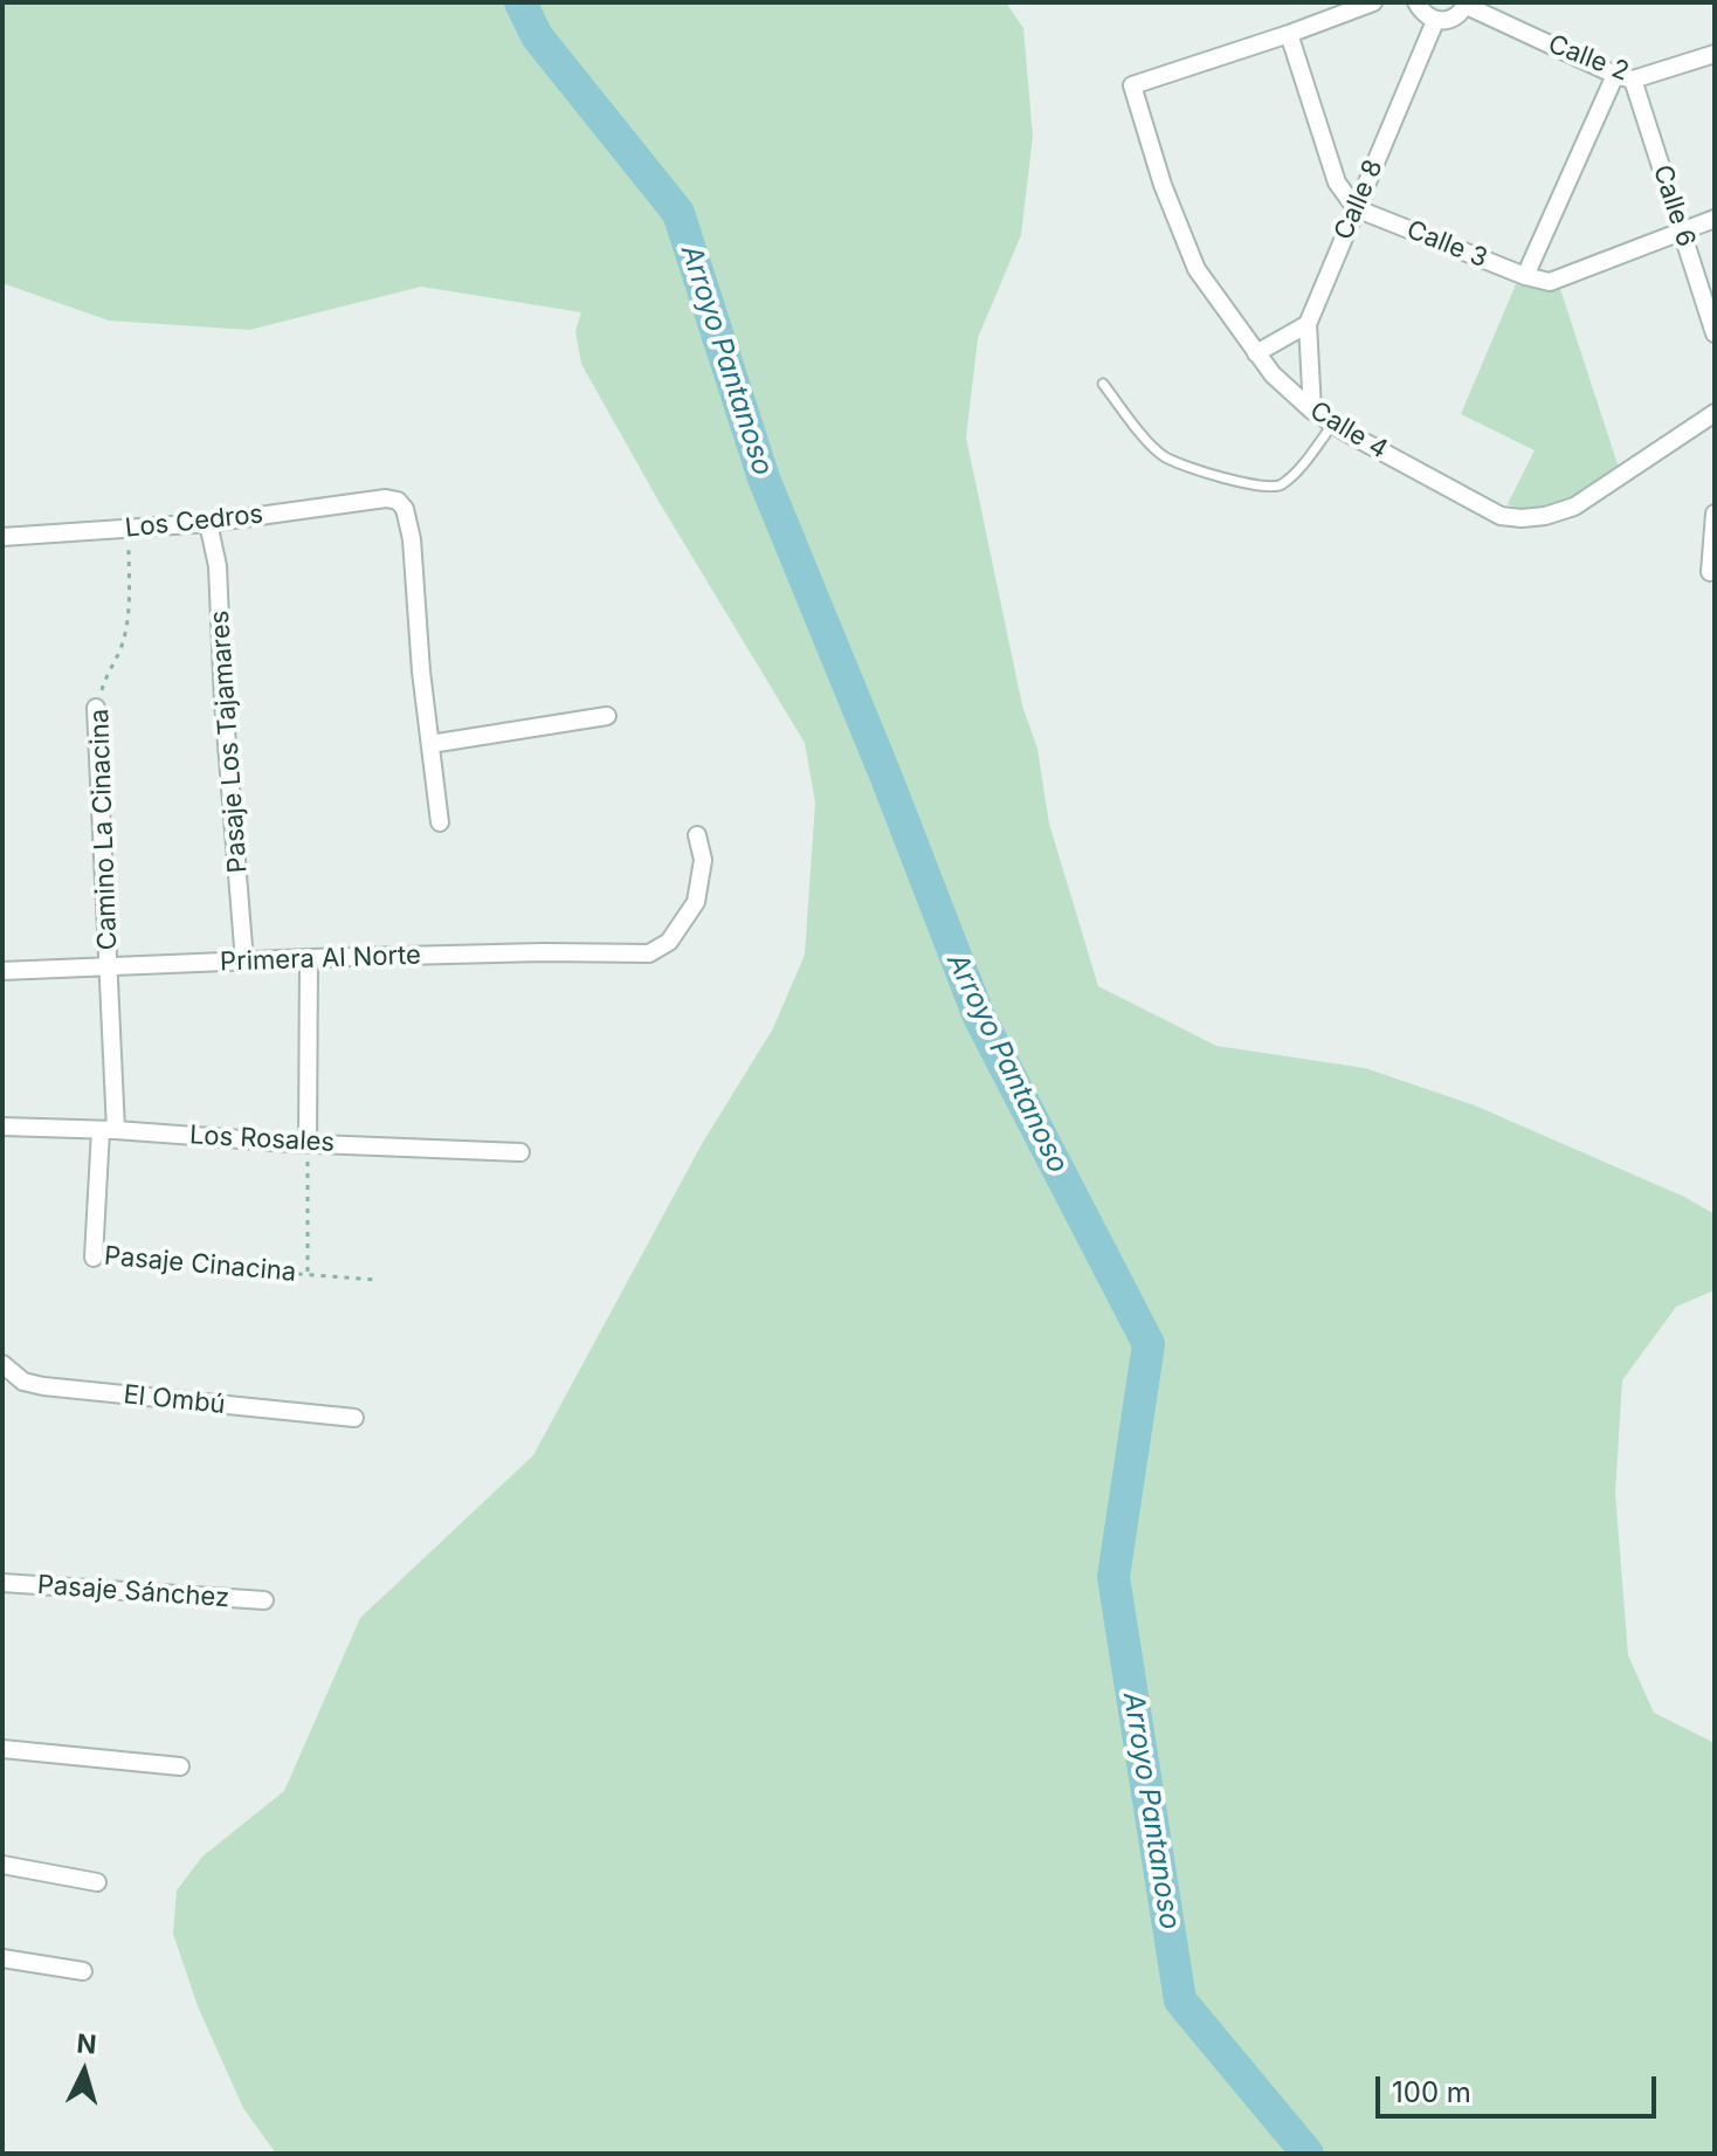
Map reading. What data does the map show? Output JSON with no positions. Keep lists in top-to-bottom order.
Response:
{
  "streets": {
    "street": [
      "Calle 2",
      "Calle 8",
      "Calle 6",
      "Calle 3",
      "Calle 4",
      "Los Cedros",
      "Pasaje Los Tajamares",
      "Camino La Cinacina",
      "Primera Al Norte",
      "Los Rosales",
      "Pasaje Cinacina",
      "El Ombú",
      "Pasaje Sánchez"
    ]
  },
  "crossings": [
    ["Calle 2", "Calle 6"],
    ["Calle 8", "Calle 3"],
    ["Calle 6", "Calle 3"],
    ["Los Cedros", "Pasaje Los Tajamares"],
    ["Los Cedros", "Camino La Cinacina"],
    ["Pasaje Los Tajamares", "Primera Al Norte"],
    ["Camino La Cinacina", "Primera Al Norte"],
    ["Camino La Cinacina", "Pasaje Cinacina"],
    ["Primera Al Norte", "Pasaje Cinacina"],
    ["Los Rosales", "Pasaje Cinacina"]
  ],
  "water": ["Arroyo Pantanoso"],
  "scale_bar": "100 m",
  "north": "top"
}
